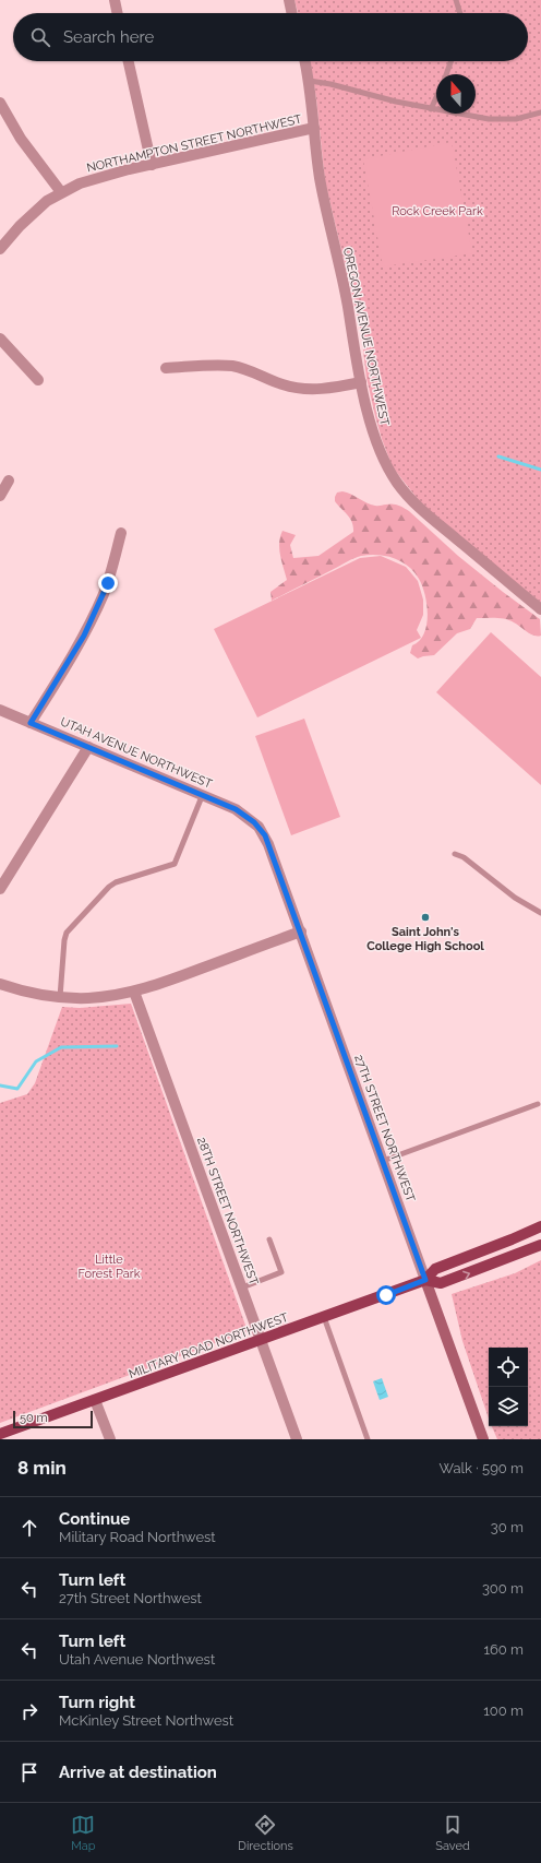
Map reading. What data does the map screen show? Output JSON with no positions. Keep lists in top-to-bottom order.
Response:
{
  "streets": {
    "main road": ["27TH STREET NORTHWEST", "MILITARY ROAD NORTHWEST"],
    "street": [
      "NORTHAMPTON STREET NORTHWEST",
      "OREGON AVENUE NORTHWEST",
      "UTAH AVENUE NORTHWEST",
      "28TH STREET NORTHWEST"
    ]
  },
  "crossings": [
    ["NORTHAMPTON STREET NORTHWEST", "OREGON AVENUE NORTHWEST"],
    ["UTAH AVENUE NORTHWEST", "27TH STREET NORTHWEST"],
    ["27TH STREET NORTHWEST", "MILITARY ROAD NORTHWEST"],
    ["28TH STREET NORTHWEST", "MILITARY ROAD NORTHWEST"]
  ],
  "parks": ["Rock Creek Park", "Little Forest Park"],
  "places": ["Saint John's College High School"],
  "scale_bar": "50 m",
  "north": "top",
  "page": {
    "search": "Search here",
    "scale": "50 m",
    "heading": ["8 min", "Walk · 590 m"],
    "list": [
      ["Continue", "Military Road Northwest", "30 m"],
      ["Turn left", "27th Street Northwest", "300 m"],
      ["Turn left", "Utah Avenue Northwest", "160 m"],
      ["Turn right", "McKinley Street Northwest", "100 m"],
      "Arrive at destination"
    ],
    "nav": ["Map", "Directions", "Saved"]
  }
}
